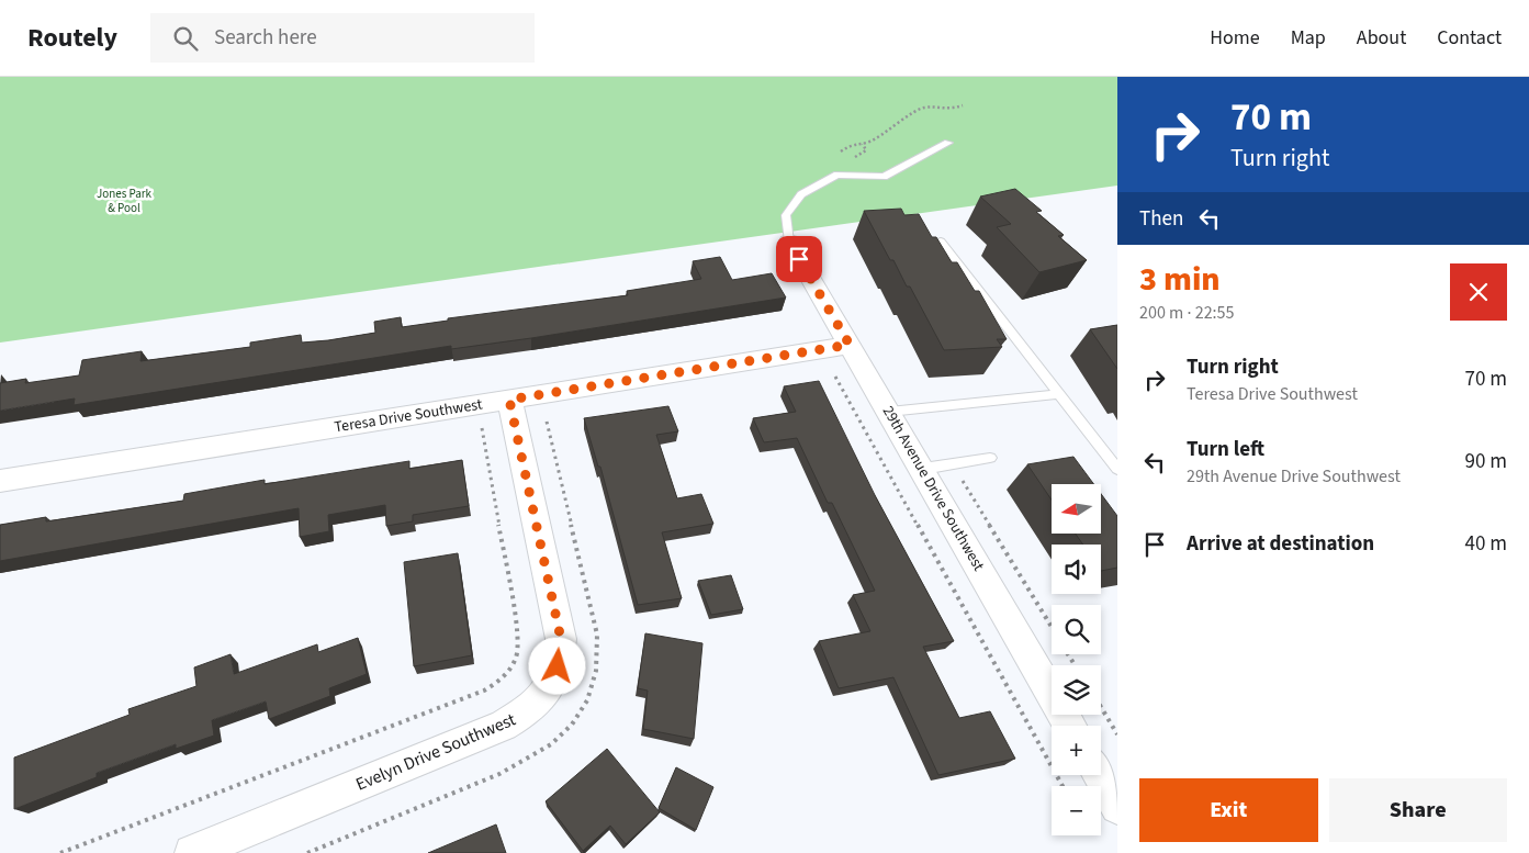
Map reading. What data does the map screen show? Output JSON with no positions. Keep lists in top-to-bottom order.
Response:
{
  "streets": {
    "street": ["Teresa Drive Southwest", "29th Avenue Drive Southwest", "Evelyn Drive Southwest"]
  },
  "crossings": [
    ["Teresa Drive Southwest", "29th Avenue Drive Southwest"],
    ["Teresa Drive Southwest", "Evelyn Drive Southwest"]
  ],
  "parks": ["Jones Park & Pool"],
  "north": "left",
  "page": {
    "header": "Routely",
    "search": "Search here",
    "nav": [
      "Home",
      "Map",
      "About",
      "Contact"
    ],
    "turn": ["70 m", "Turn right"],
    "then": "Then",
    "heading": ["3 min", "200 m · 22:55"],
    "list": [
      {
        "name": "Turn right",
        "note": "Teresa Drive Southwest",
        "value": "70 m"
      },
      {
        "name": "Turn left",
        "note": "29th Avenue Drive Southwest",
        "value": "90 m"
      },
      {
        "name": "Arrive at destination",
        "value": "40 m"
      }
    ],
    "map_buttons": ["+", "−"],
    "buttons": ["Exit", "Share"]
  }
}
